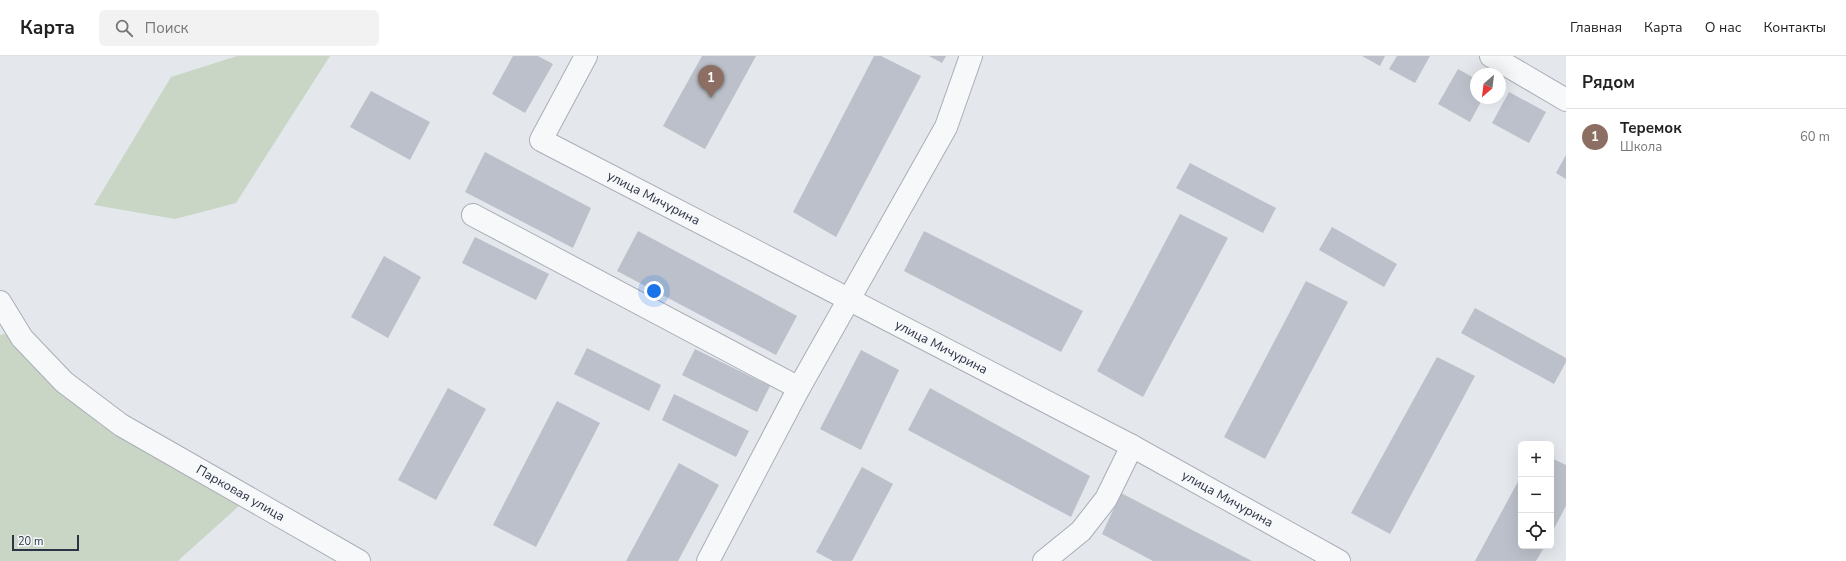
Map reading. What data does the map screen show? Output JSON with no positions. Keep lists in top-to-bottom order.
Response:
{
  "streets": {
    "street": ["улица Мичурина", "Парковая улица"]
  },
  "scale_bar": "20 m",
  "north": "bottom left",
  "page": {
    "header": "Карта",
    "search": "Поиск",
    "nav": [
      "Главная",
      "Карта",
      "О нас",
      "Контакты"
    ],
    "heading": "Рядом",
    "pins": "1",
    "list": [
      {
        "mark": "1",
        "name": "Теремок",
        "note": "Школа",
        "value": "60 m"
      }
    ],
    "map_buttons": ["+", "−"],
    "scale": "20 m"
  }
}
